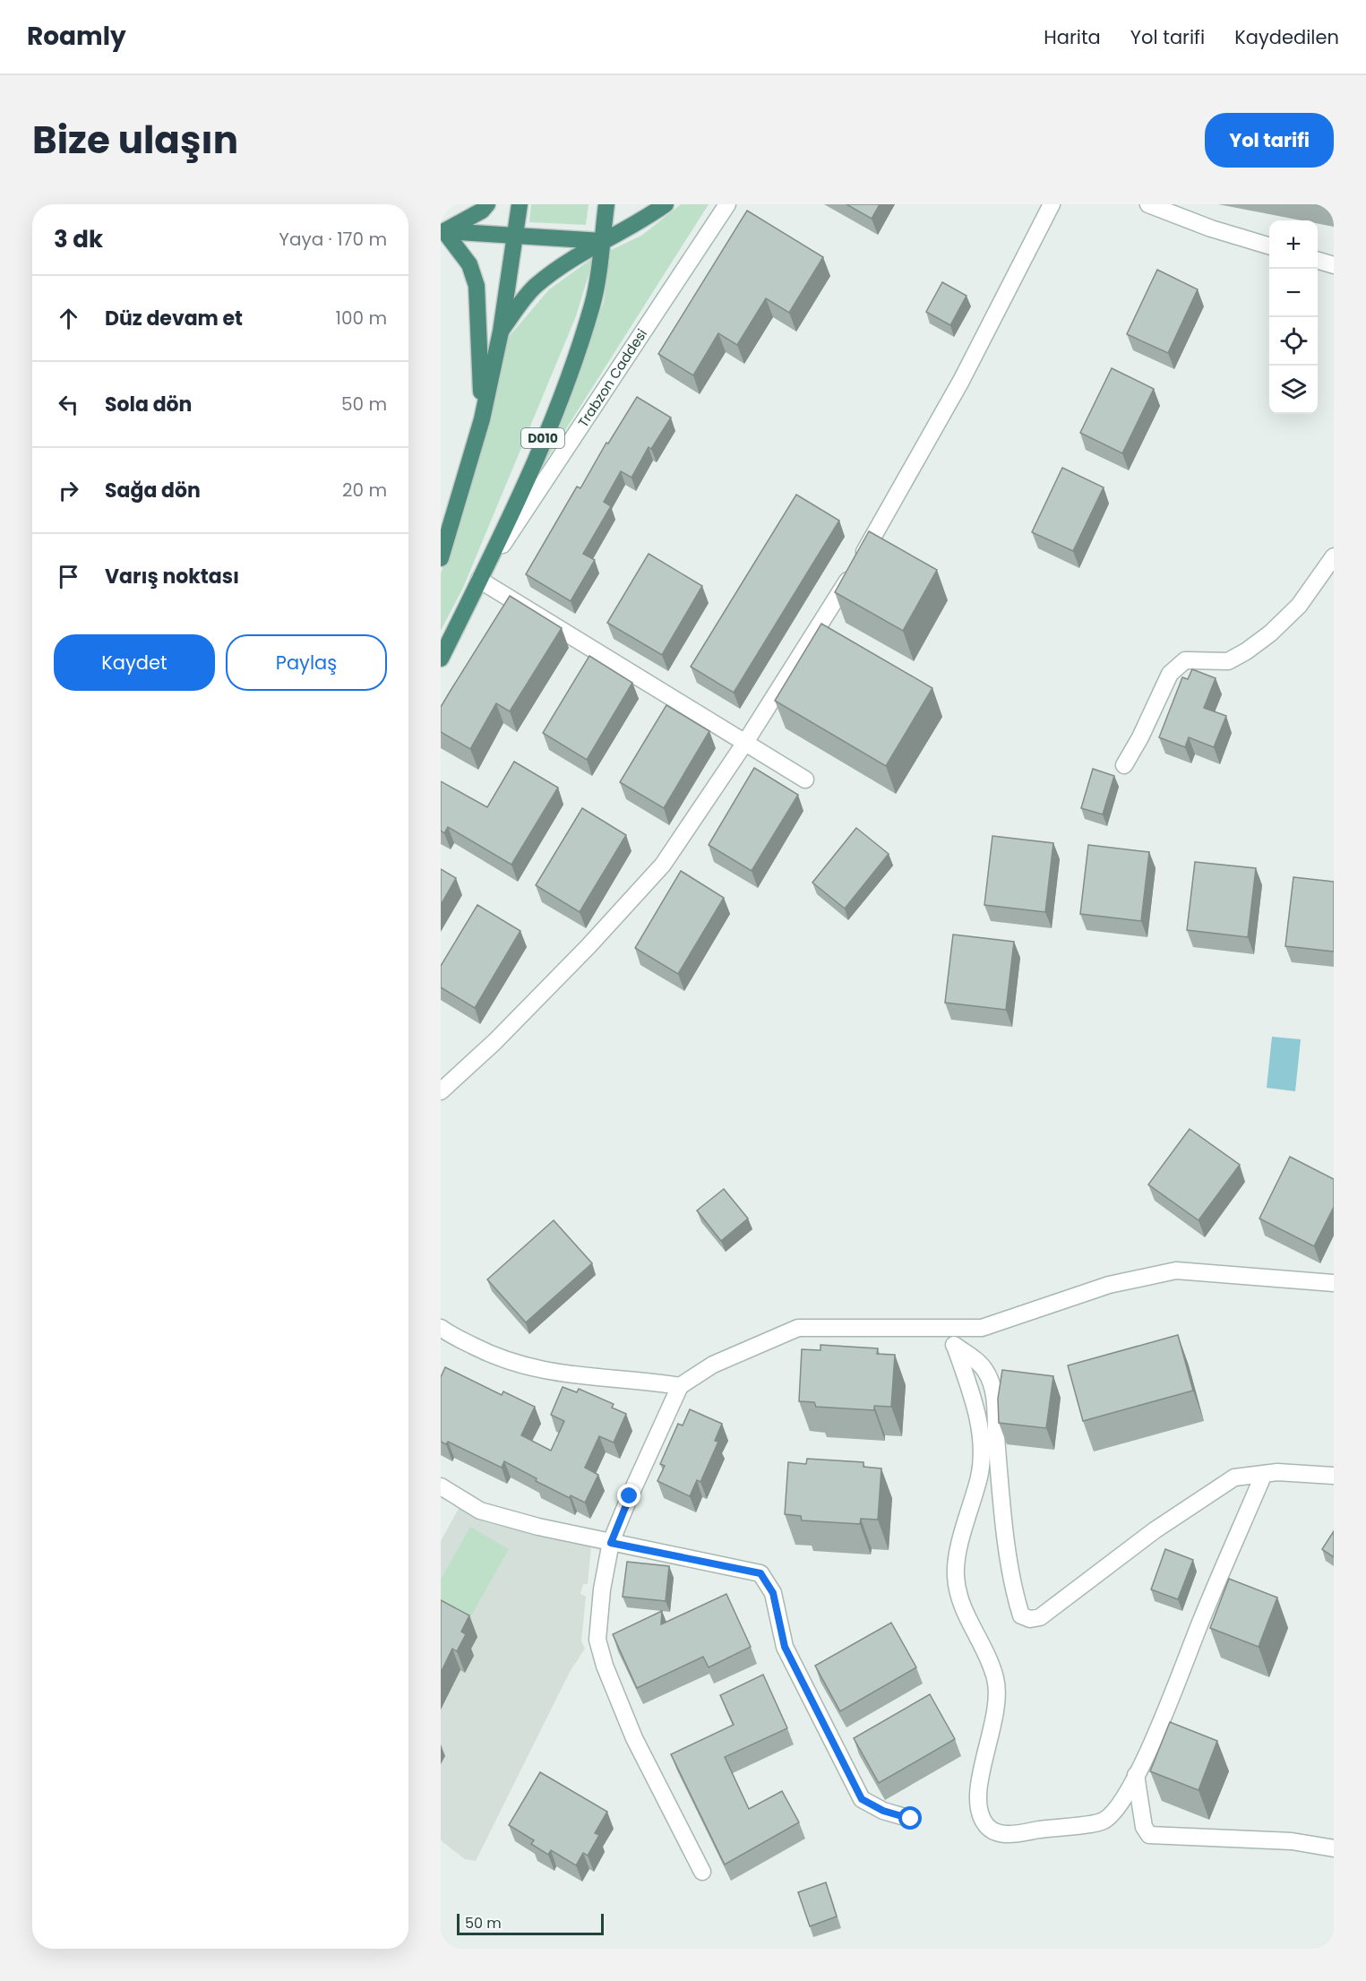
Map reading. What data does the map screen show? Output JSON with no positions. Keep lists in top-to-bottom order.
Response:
{
  "streets": {
    "highway": ["D010"],
    "street": ["Trabzon Caddesi"]
  },
  "crossings": [
    ["Trabzon Caddesi", "D010"]
  ],
  "scale_bar": "50 m",
  "page": {
    "header": "Roamly",
    "nav": ["Harita", "Yol tarifi", "Kaydedilen"],
    "title": "Bize ulaşın",
    "buttons": [
      "Yol tarifi",
      ["Kaydet", "Paylaş"]
    ],
    "heading": ["3 dk", "Yaya · 170 m"],
    "map_buttons": ["+", "−"],
    "list": [
      ["Düz devam et", "100 m"],
      ["Sola dön", "50 m"],
      ["Sağa dön", "20 m"],
      "Varış noktası"
    ],
    "scale": "50 m"
  }
}
